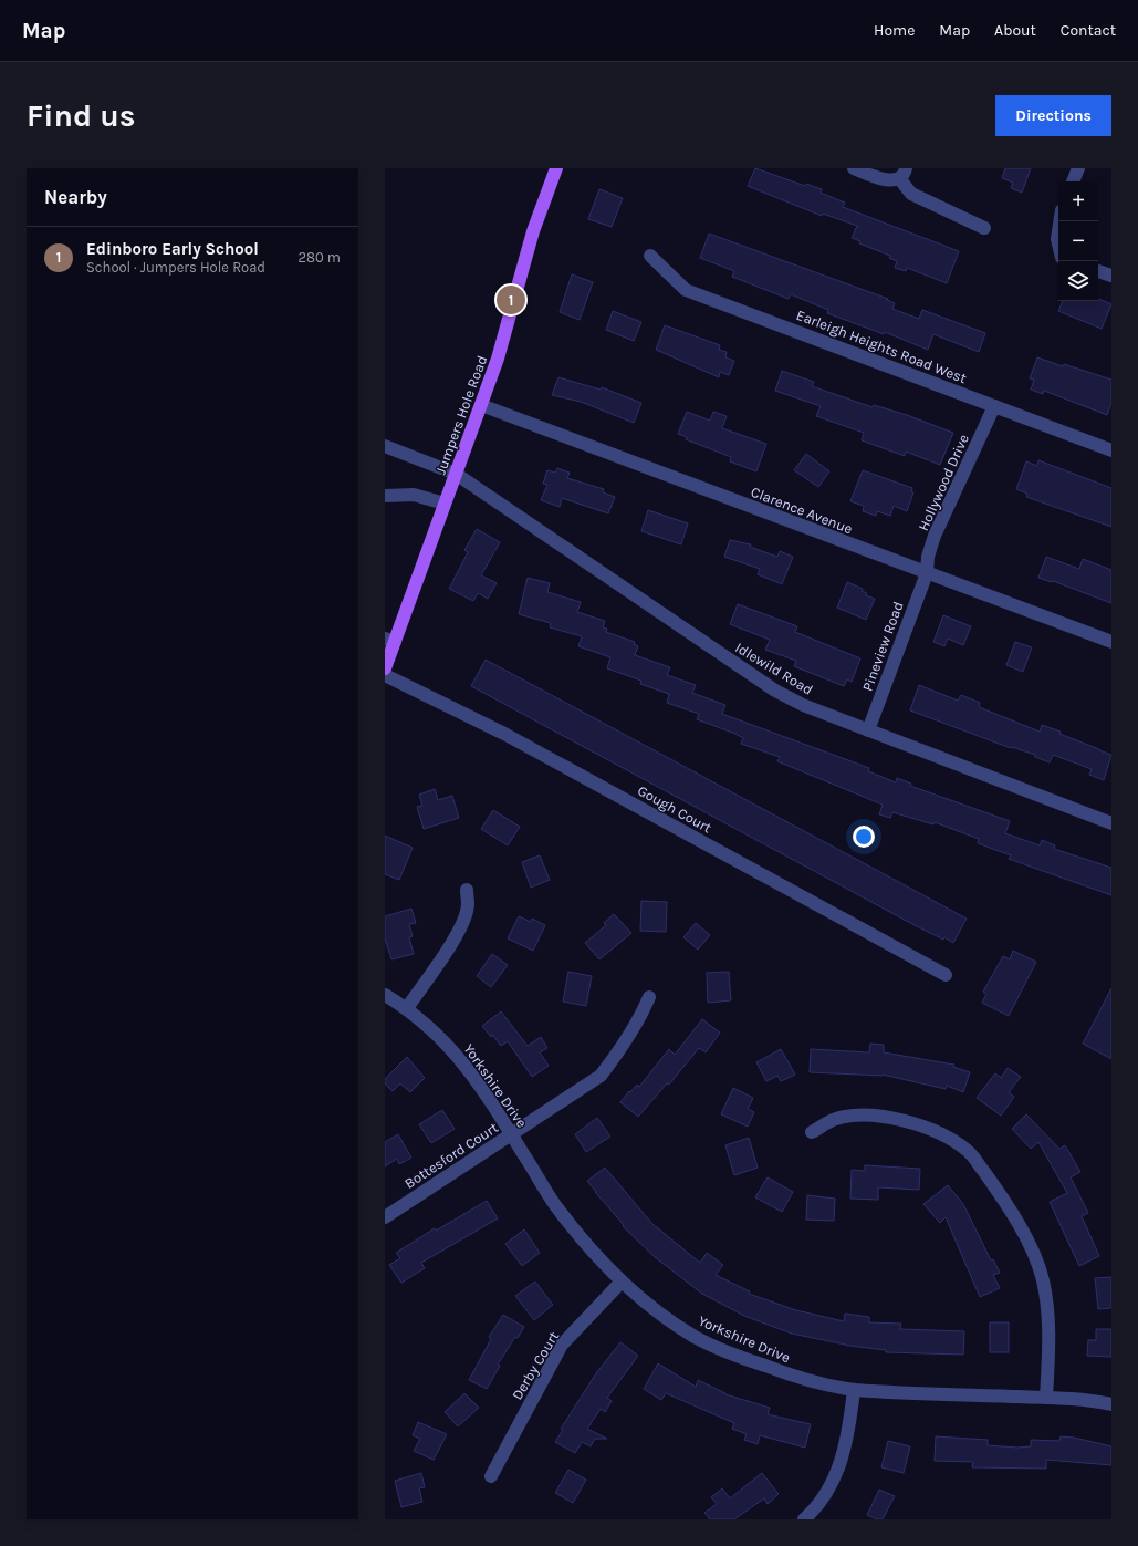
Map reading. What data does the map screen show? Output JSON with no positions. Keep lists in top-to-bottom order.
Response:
{
  "streets": {
    "main road": ["Jumpers Hole Road"],
    "street": [
      "Earleigh Heights Road West",
      "Hollywood Drive",
      "Clarence Avenue",
      "Pineview Road",
      "Idlewild Road",
      "Gough Court",
      "Yorkshire Drive",
      "Bottesford Court",
      "Derby Court"
    ]
  },
  "crossings": [
    ["Earleigh Heights Road West", "Hollywood Drive"],
    ["Jumpers Hole Road", "Clarence Avenue"],
    ["Jumpers Hole Road", "Idlewild Road"],
    ["Hollywood Drive", "Clarence Avenue"],
    ["Hollywood Drive", "Pineview Road"],
    ["Clarence Avenue", "Pineview Road"],
    ["Pineview Road", "Idlewild Road"],
    ["Yorkshire Drive", "Bottesford Court"],
    ["Yorkshire Drive", "Derby Court"]
  ],
  "page": {
    "header": "Map",
    "nav": [
      "Home",
      "Map",
      "About",
      "Contact"
    ],
    "buttons": "Directions",
    "title": "Find us",
    "heading": "Nearby",
    "map_buttons": ["+", "−"],
    "list": [
      {
        "mark": "1",
        "name": "Edinboro Early School",
        "note": "School · Jumpers Hole Road",
        "value": "280 m"
      }
    ],
    "pins": "1"
  }
}
